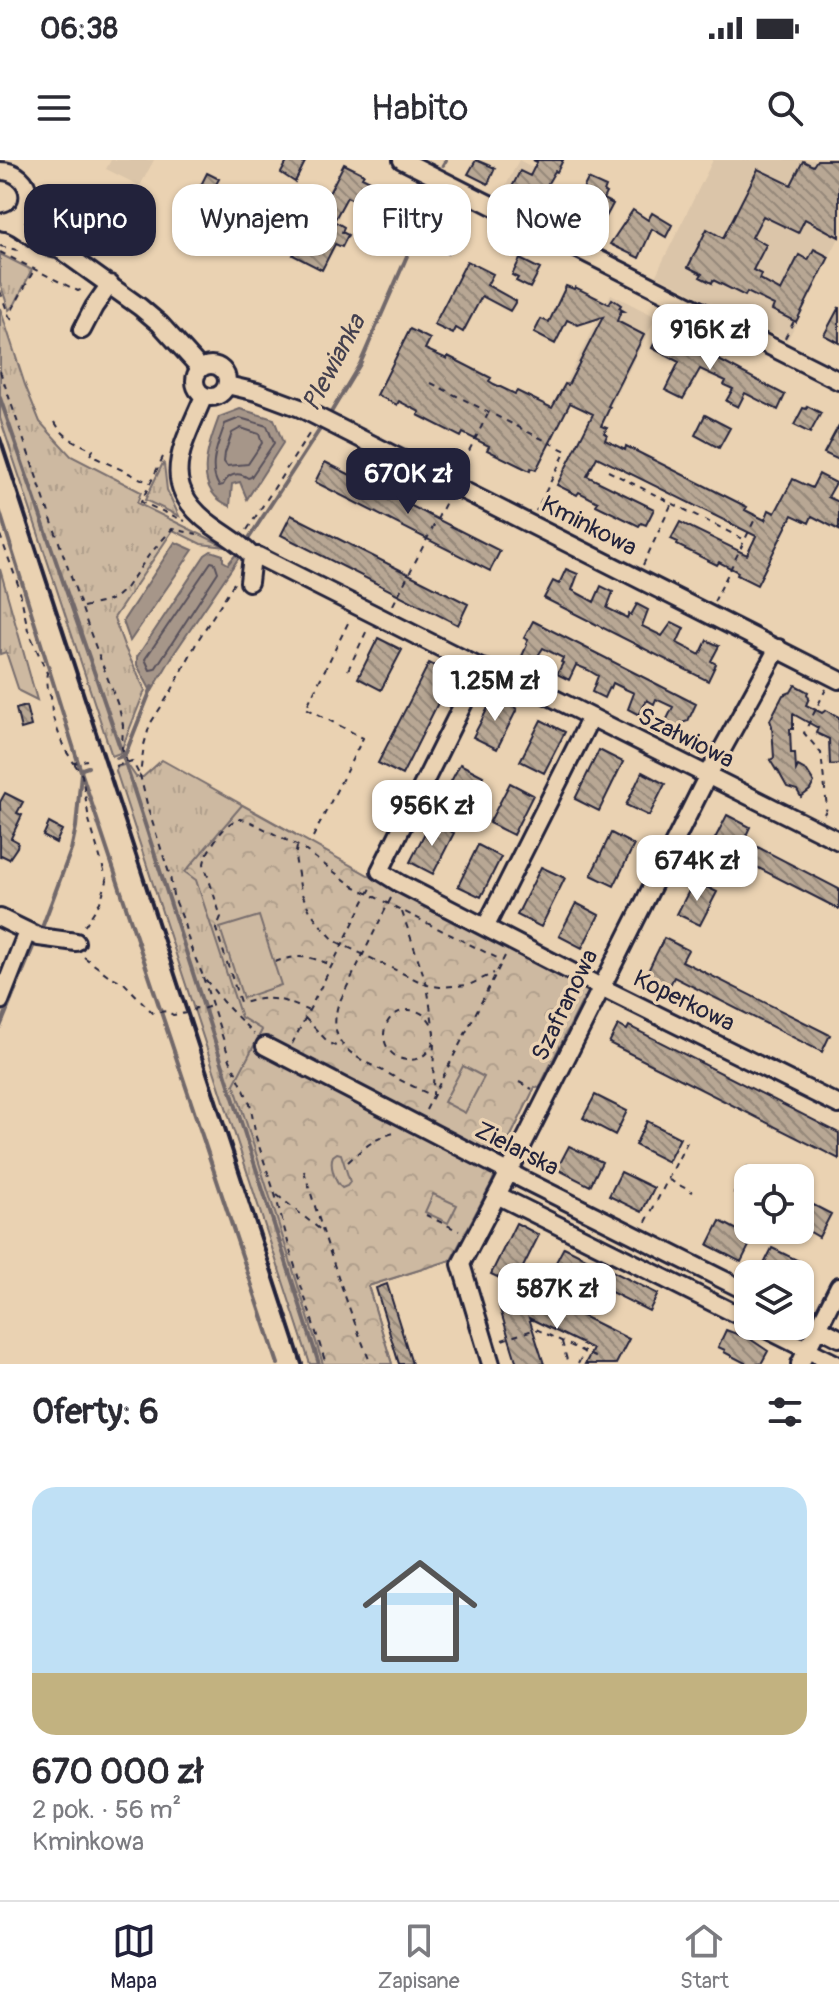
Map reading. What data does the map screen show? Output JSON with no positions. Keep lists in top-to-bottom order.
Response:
{
  "streets": {
    "street": [
      "Kminkowa",
      "Szałwiowa",
      "Koperkowa",
      "Szafranowa",
      "Zielarska"
    ]
  },
  "crossings": [
    ["Kminkowa", "Szafranowa"],
    ["Szałwiowa", "Szafranowa"],
    ["Koperkowa", "Szafranowa"],
    ["Szafranowa", "Zielarska"]
  ],
  "water": ["Plewianka"],
  "page": {
    "status": "06:38",
    "header": "Habito",
    "chip": [
      "Kupno",
      "Wynajem",
      "Filtry",
      "Nowe"
    ],
    "price": [
      "916K zł",
      "670K zł",
      "1.25M zł",
      "956K zł",
      "674K zł",
      "587K zł"
    ],
    "heading": "Oferty: 6",
    "list": [
      {
        "name": "670 000 zł",
        "note": "2 pok. · 56 m² · Kminkowa"
      }
    ],
    "tabs": ["Mapa", "Zapisane", "Start"]
  }
}
